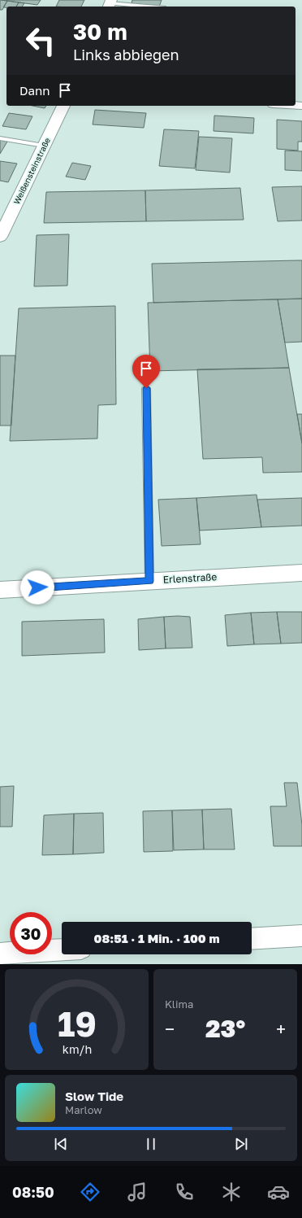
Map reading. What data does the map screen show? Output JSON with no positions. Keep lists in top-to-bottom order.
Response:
{
  "streets": {
    "street": ["Weißensteinstraße", "Erlenstraße"]
  },
  "page": {
    "turn": ["30 m", "Links abbiegen"],
    "then": "Dann",
    "limit": "30",
    "trip": "08:51 · 1 Min. · 100 m",
    "tile": "Klima",
    "heat": ["−", "23°", "+"],
    "song": ["Slow Tide", "Marlow"],
    "tabs": "08:50",
    "gauge": ["19", "km/h"]
  }
}
